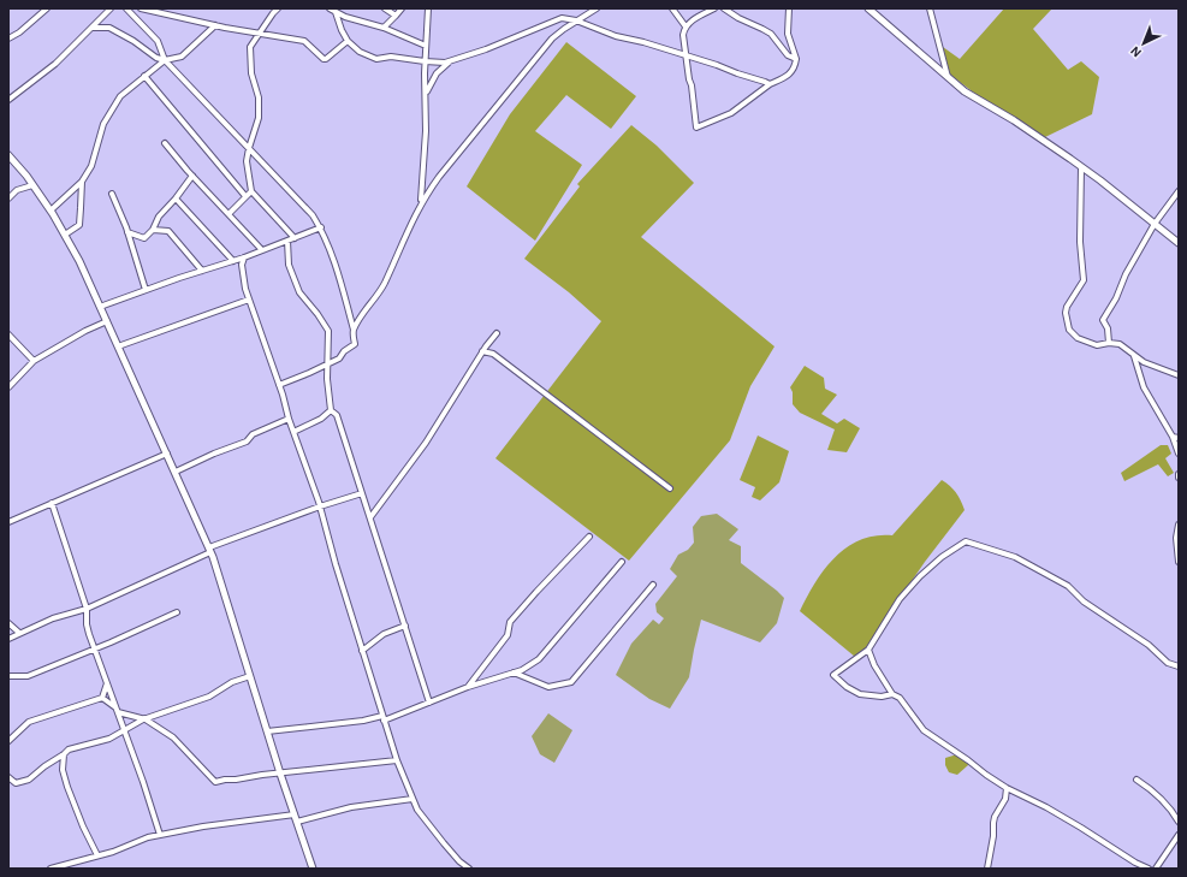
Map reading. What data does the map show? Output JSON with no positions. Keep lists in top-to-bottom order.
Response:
{
  "north": "bottom left"
}
